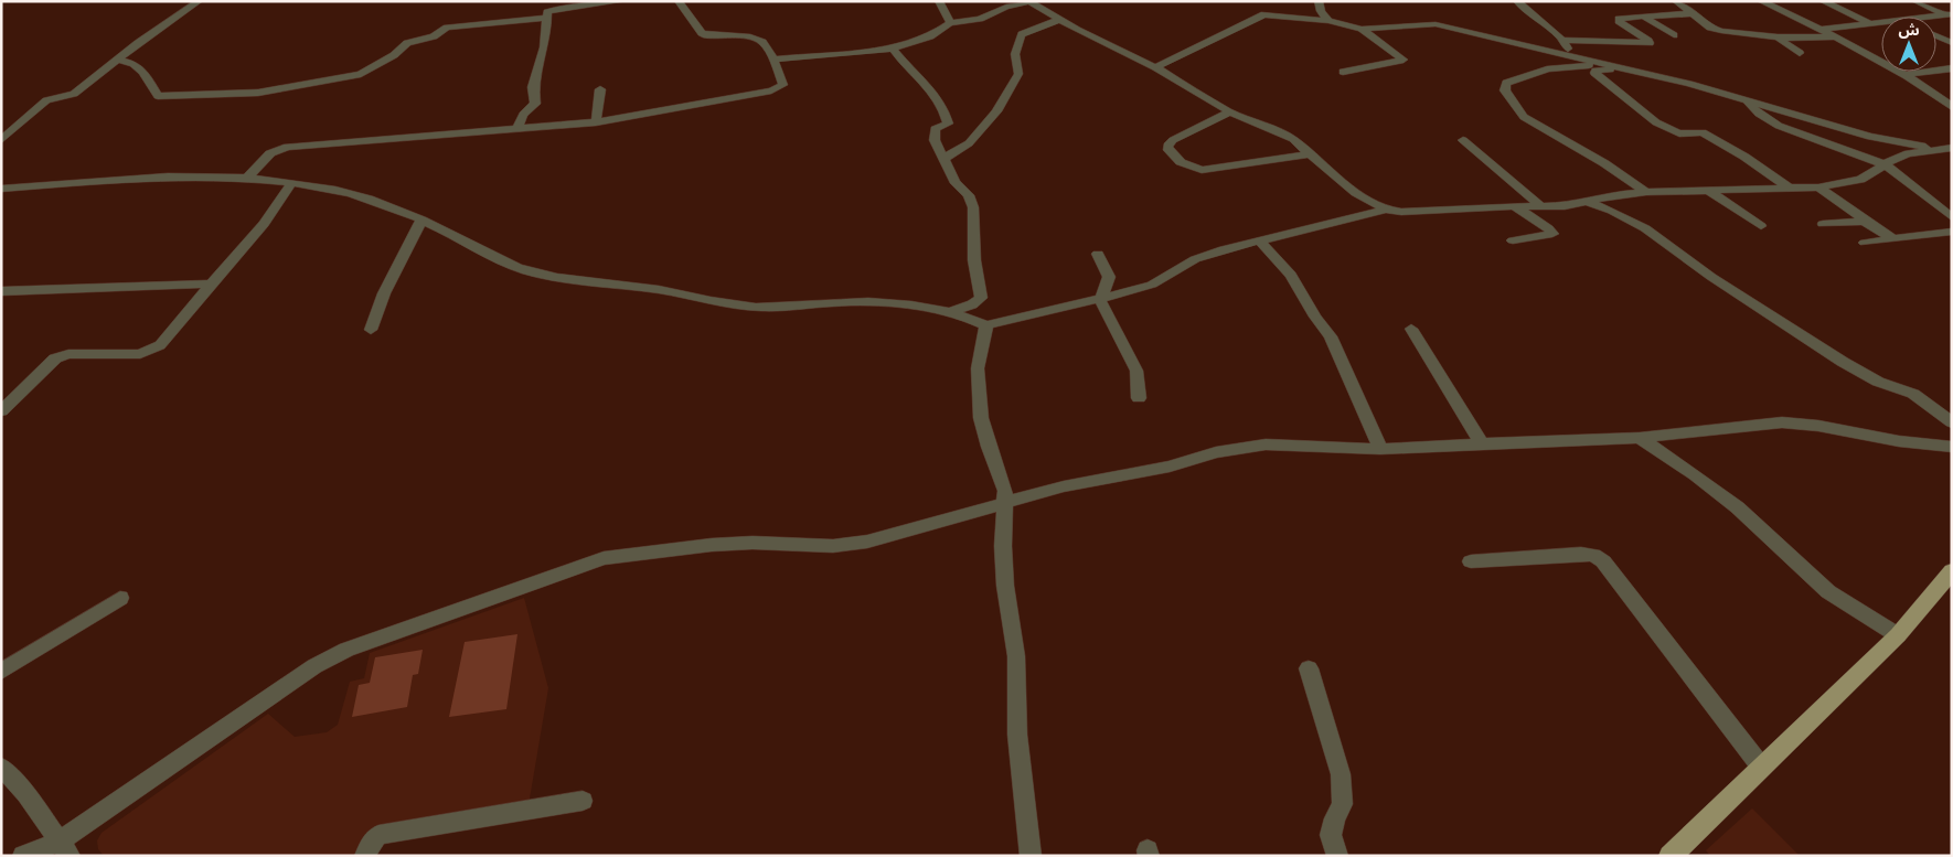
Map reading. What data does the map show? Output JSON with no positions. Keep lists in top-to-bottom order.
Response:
{
  "north": "top"
}
